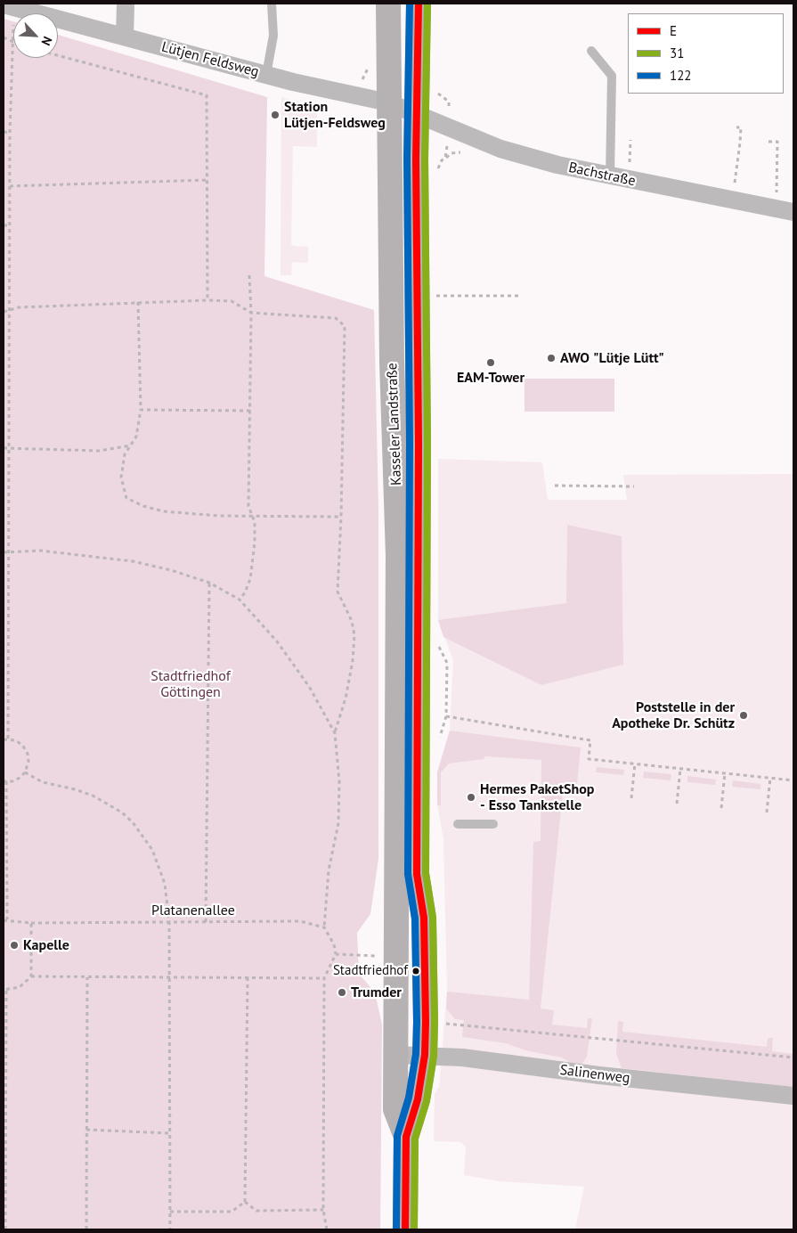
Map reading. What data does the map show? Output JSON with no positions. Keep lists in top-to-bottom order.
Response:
{
  "streets": {
    "main road": ["Kasseler Landstraße"],
    "street": ["Lütjen Feldsweg", "Bachstraße", "Salinenweg"],
    "path": ["Platanenallee"]
  },
  "crossings": [
    ["Lütjen Feldsweg", "Bachstraße"],
    ["Lütjen Feldsweg", "Kasseler Landstraße"],
    ["Bachstraße", "Kasseler Landstraße"],
    ["Kasseler Landstraße", "Salinenweg"]
  ],
  "parks": ["Stadtfriedhof Göttingen"],
  "places": [
    "Station Lütjen-Feldsweg",
    "AWO \"Lütje Lütt\"",
    "EAM-Tower",
    "Poststelle in der Apotheke Dr. Schütz",
    "Hermes PaketShop - Esso Tankstelle",
    "Kapelle",
    "Stadtfriedhof",
    "Trumder"
  ],
  "lines": ["transit line E", "transit line 31", "transit line 122"],
  "legend": ["E", "31", "122"],
  "north": "bottom right"
}
